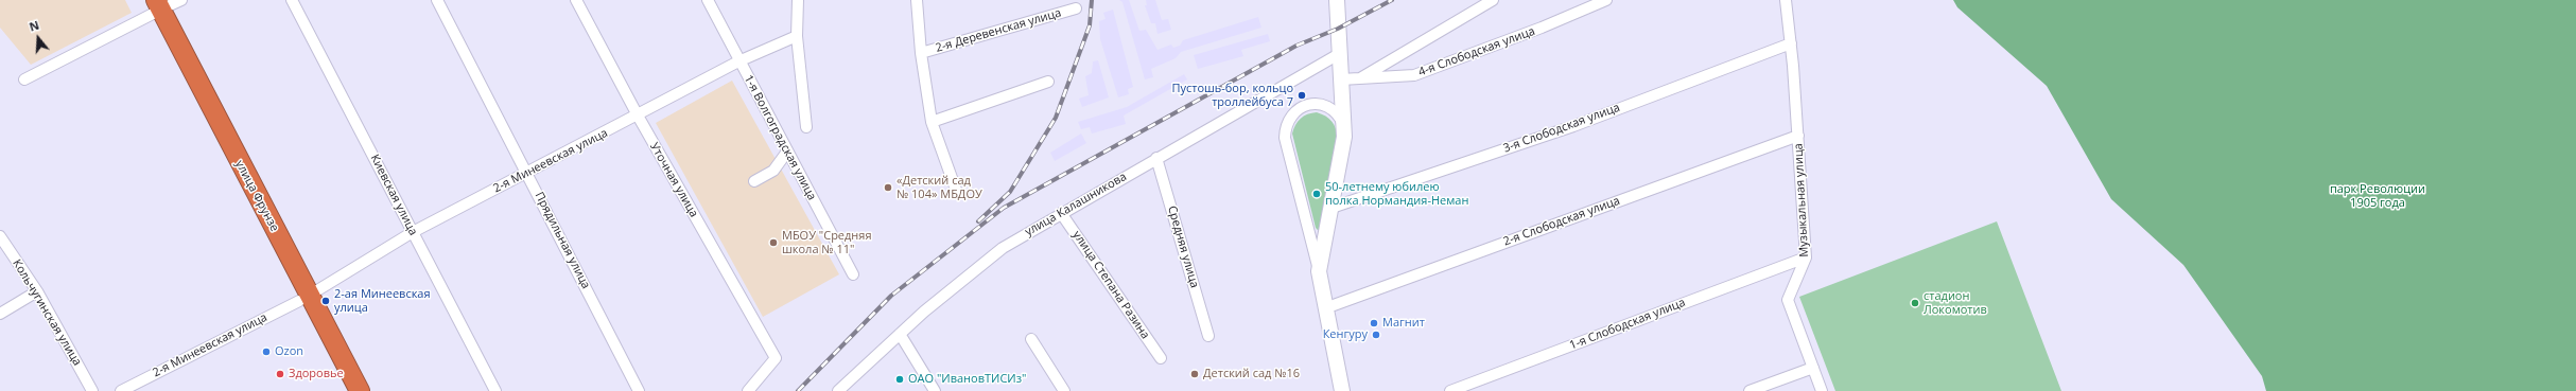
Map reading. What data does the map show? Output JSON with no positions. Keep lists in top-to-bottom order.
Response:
{
  "streets": {
    "highway": ["улица Фрунзе"],
    "street": [
      "2-я Деревенская улица",
      "4-я Слободская улица",
      "3-я Слободская улица",
      "1-я Волгоградская улица",
      "2-я Минеевская улица",
      "Уточная улица",
      "Киевская улица",
      "Музыкальная улица",
      "улица Калашникова",
      "2-я Слободская улица",
      "Прядильная улица",
      "Средняя улица",
      "улица Степана Разина",
      "Кольчугинская улица",
      "1-я Слободская улица"
    ]
  },
  "crossings": [
    ["3-я Слободская улица", "Музыкальная улица"],
    ["1-я Волгоградская улица", "2-я Минеевская улица"],
    ["2-я Минеевская улица", "Уточная улица"],
    ["2-я Минеевская улица", "Киевская улица"],
    ["2-я Минеевская улица", "улица Фрунзе"],
    ["2-я Минеевская улица", "Прядильная улица"],
    ["Музыкальная улица", "2-я Слободская улица"],
    ["Музыкальная улица", "1-я Слободская улица"],
    ["улица Калашникова", "Средняя улица"],
    ["улица Калашникова", "улица Степана Разина"]
  ],
  "parks": ["парк Революции 1905 года"],
  "places": [
    "Пустошь-бор, кольцо троллейбуса 7",
    "«Детский сад № 104» МБДОУ",
    "50-летнему юбилею полка Нормандия-Неман",
    "МБОУ \"Средняя школа № 11\"",
    "2-ая Минеевская улица",
    "стадион Локомотив",
    "Магнит",
    "Кенгуру",
    "Ozon",
    "Здоровье",
    "Детский сад №16",
    "ОАО \"ИвановТИСИз\""
  ],
  "north": "top"
}
